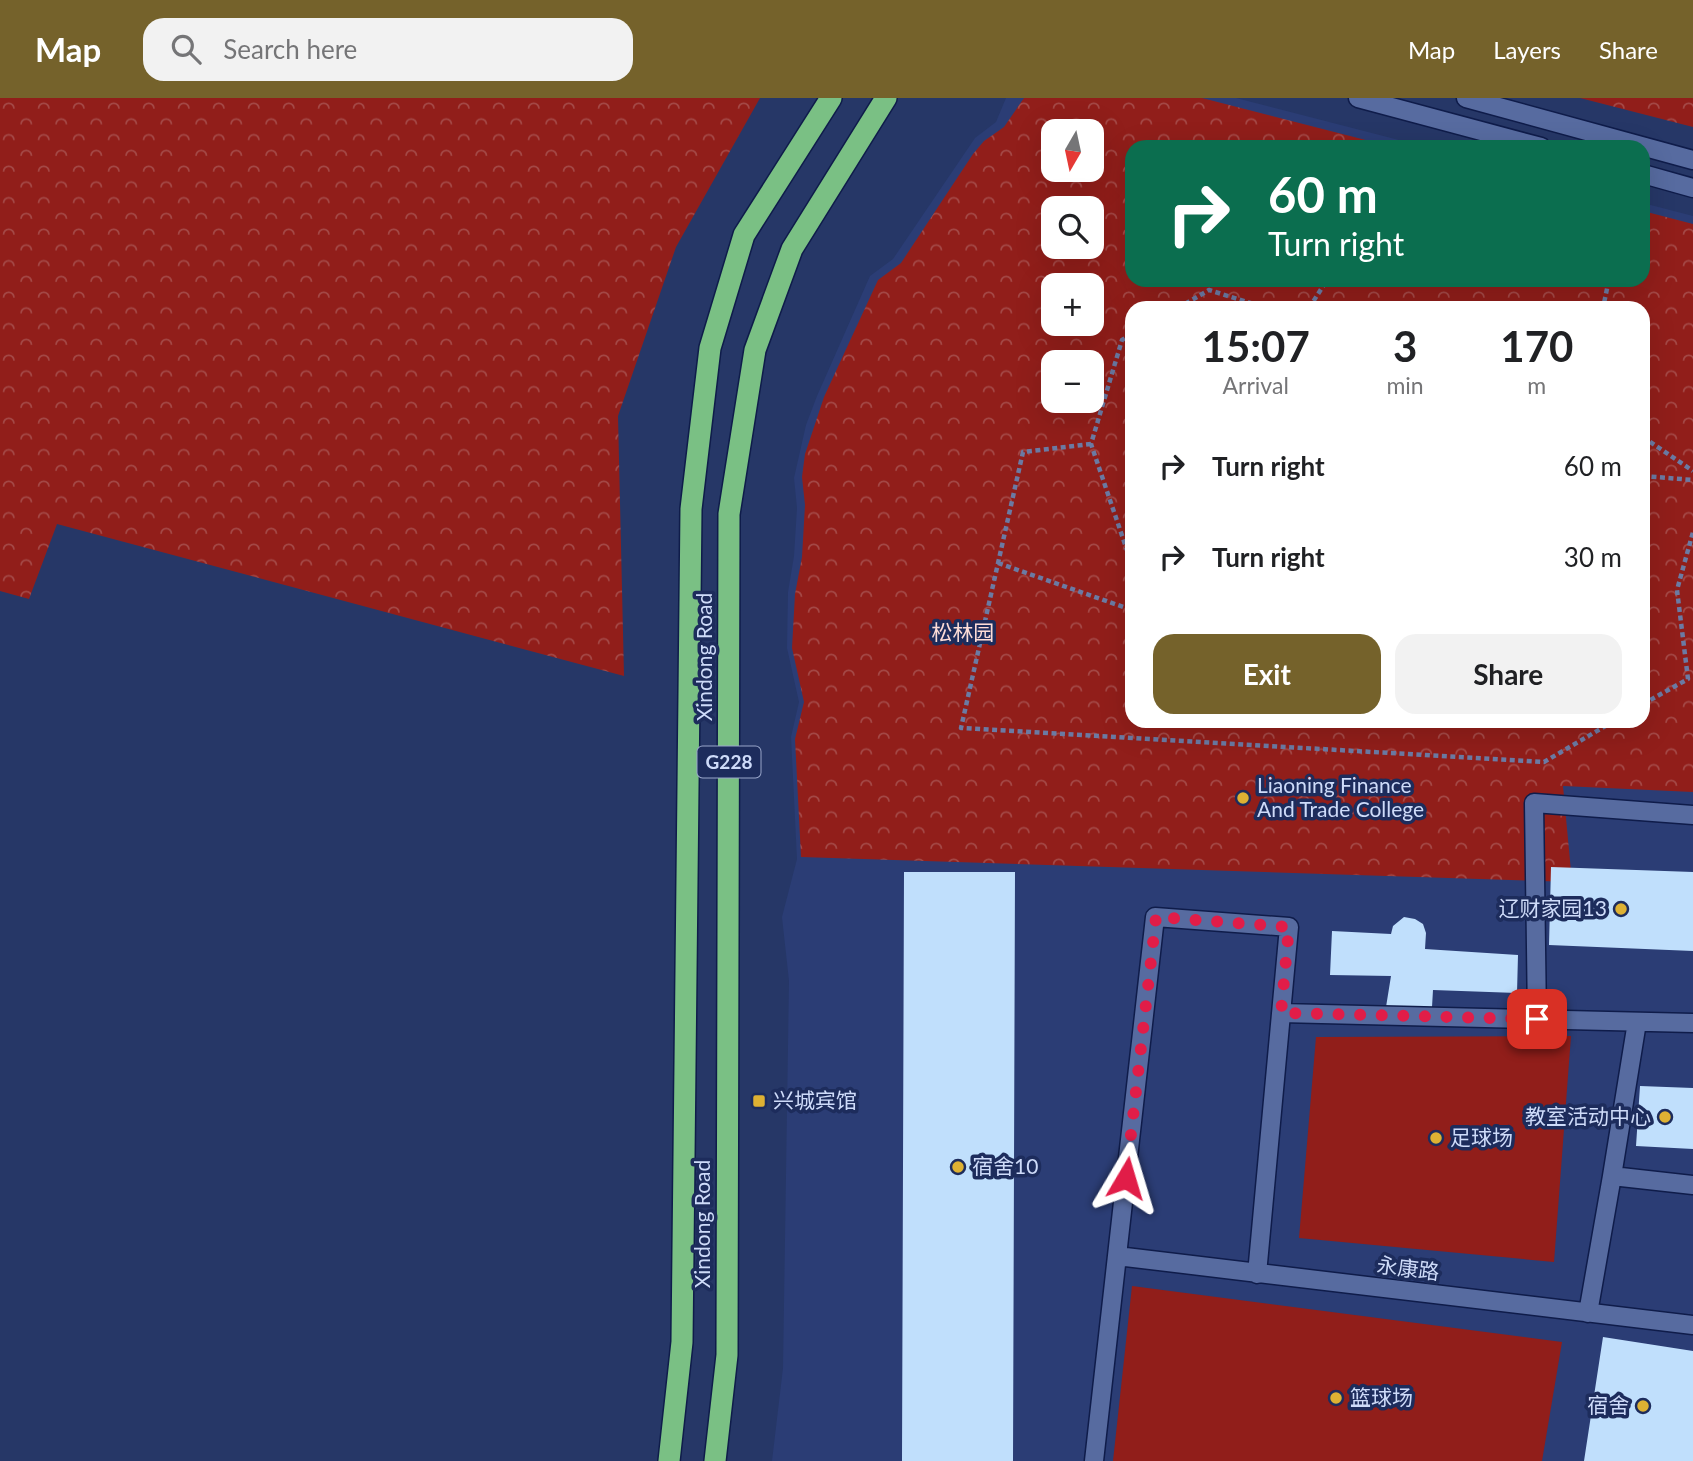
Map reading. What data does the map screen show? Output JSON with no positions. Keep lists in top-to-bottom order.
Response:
{
  "streets": {
    "highway": ["Xindong Road", "G228"],
    "street": ["永康路"]
  },
  "parks": ["松林园"],
  "places": {
    "other": [
      "Liaoning Finance And Trade College",
      "辽财家园13",
      "教室活动中心",
      "足球场",
      "宿舍10",
      "篮球场",
      "宿舍"
    ],
    "transit": ["兴城宾馆"]
  },
  "north": "bottom",
  "page": {
    "header": "Map",
    "search": "Search here",
    "nav": ["Map", "Layers", "Share"],
    "map_buttons": ["+", "−"],
    "turn": ["60 m", "Turn right"],
    "eta": [
      "15:07",
      "Arrival",
      "3",
      "min",
      "170",
      "m"
    ],
    "list": [
      {
        "name": "Turn right",
        "value": "60 m"
      },
      {
        "name": "Turn right",
        "value": "30 m"
      }
    ],
    "buttons": ["Exit", "Share"]
  }
}
